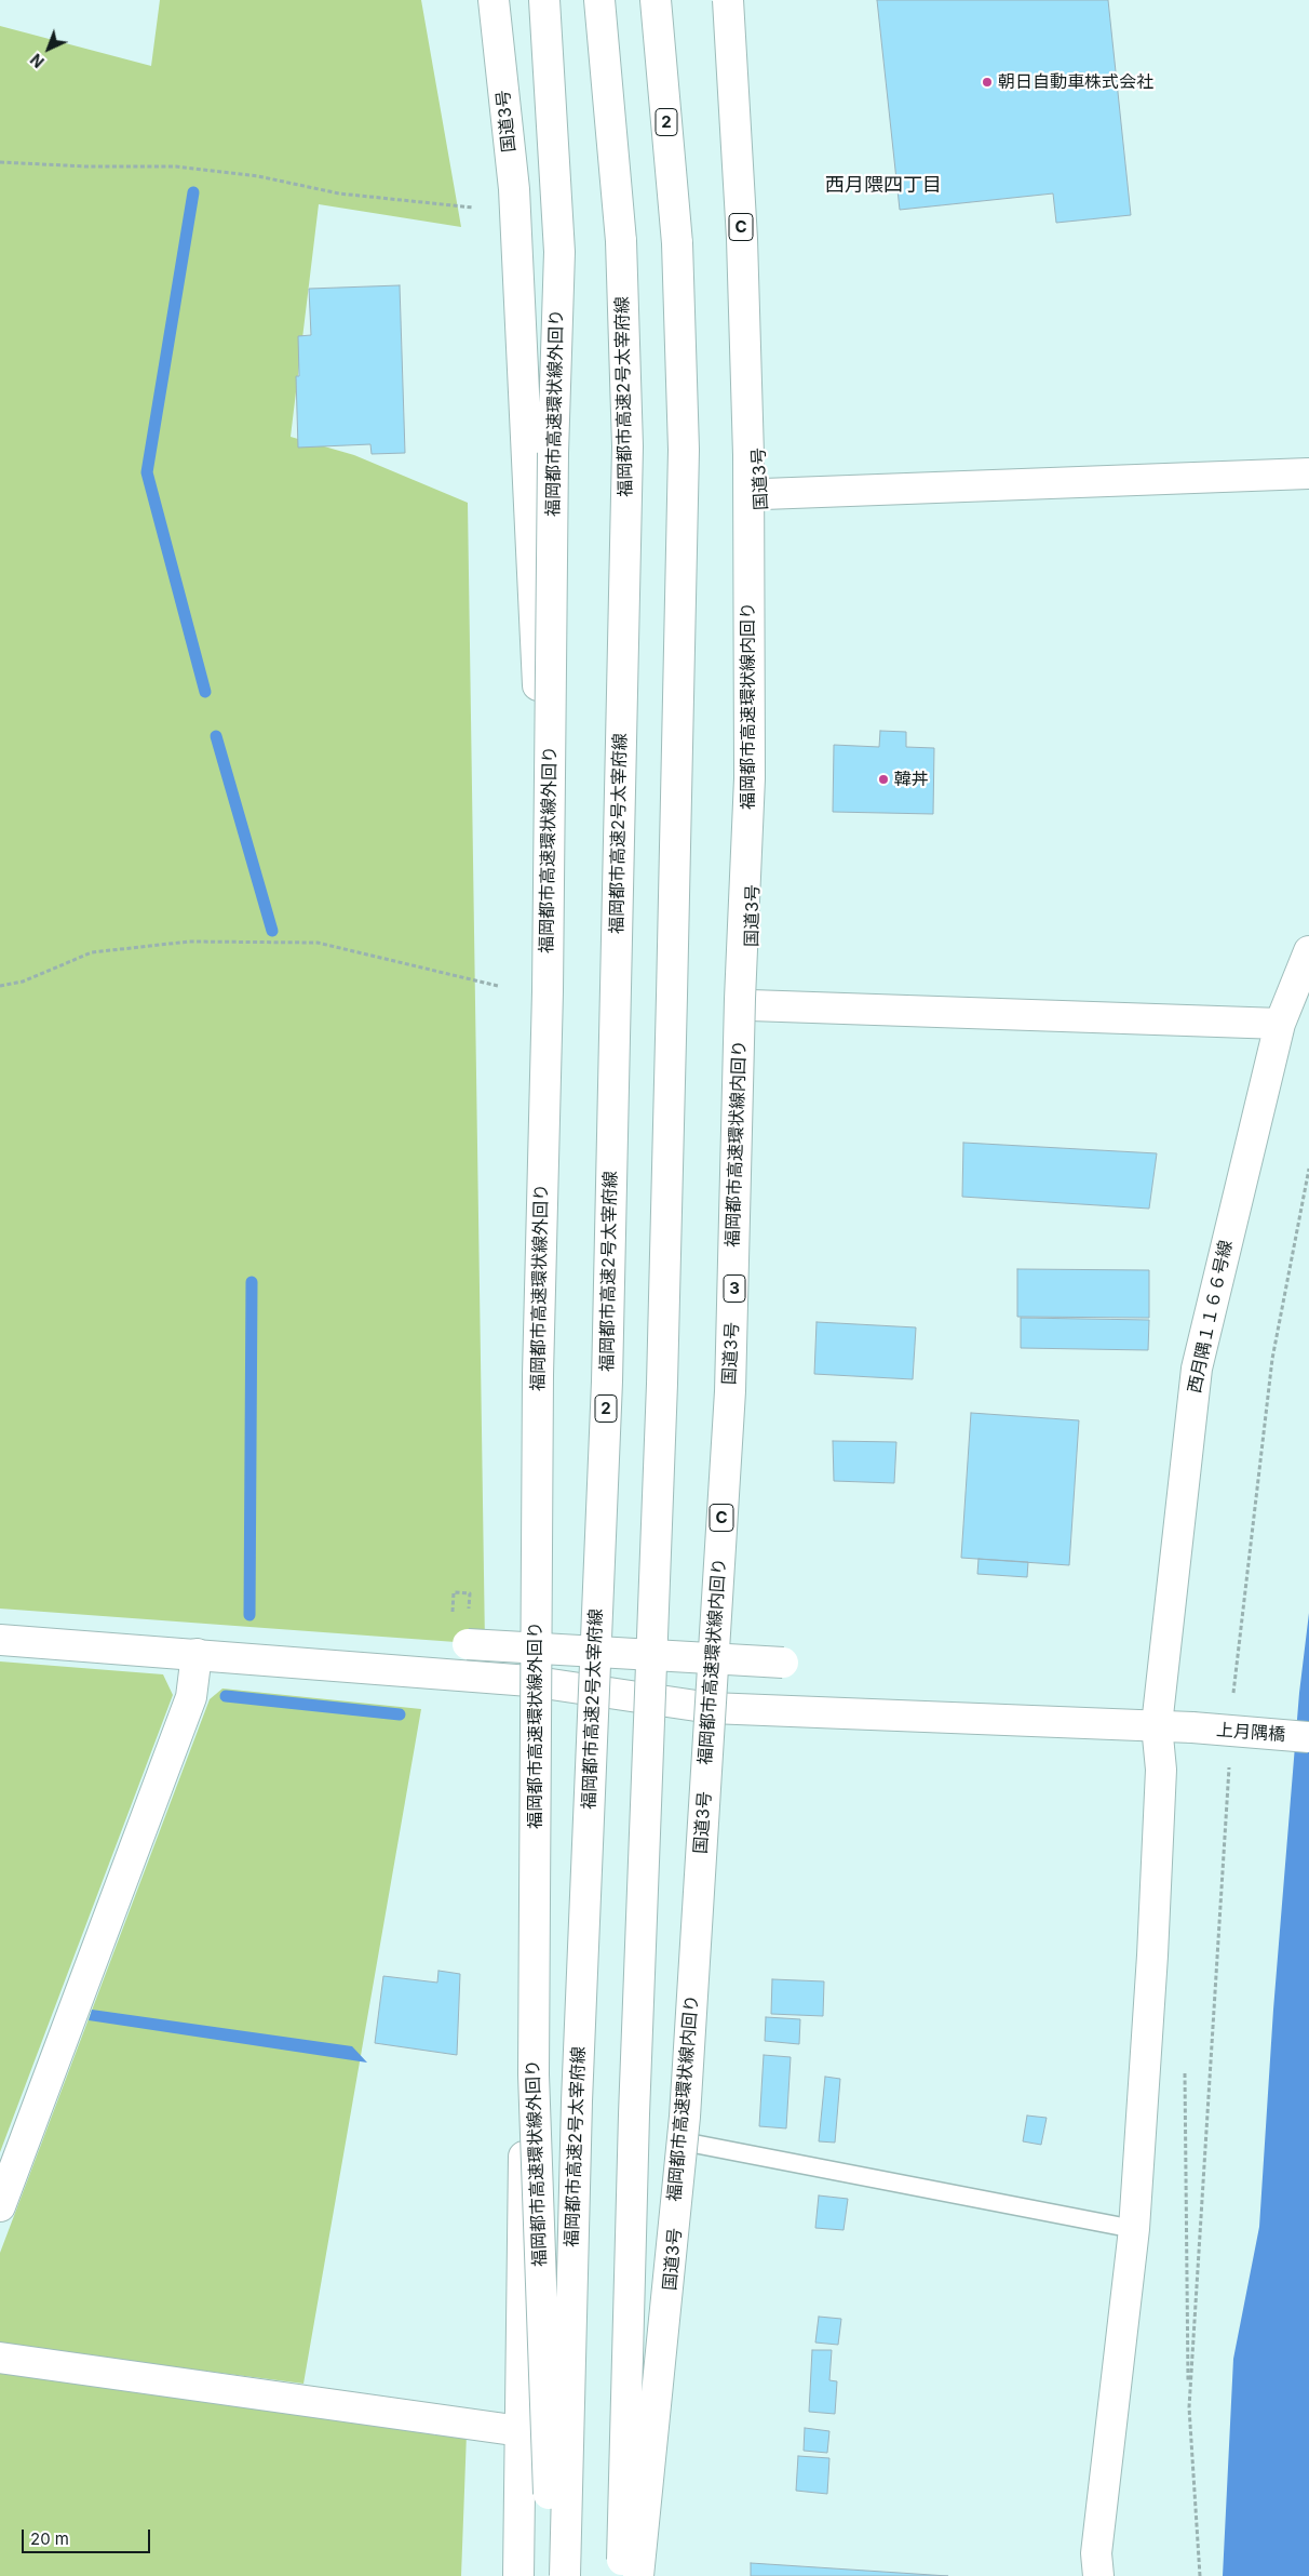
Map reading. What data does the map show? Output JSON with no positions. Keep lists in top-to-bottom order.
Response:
{
  "streets": {
    "main road": [
      "国道3号",
      "2",
      "C",
      "福岡都市高速2号太宰府線",
      "福岡都市高速環状線外回り",
      "福岡都市高速環状線内回り",
      "3",
      "西月隅１１６６号線",
      "上月隅橋"
    ]
  },
  "crossings": [
    ["国道3号", "福岡都市高速環状線内回り"],
    ["国道3号", "上月隅橋"],
    ["西月隅１１６６号線", "上月隅橋"]
  ],
  "districts": ["西月隈四丁目"],
  "places": ["朝日自動車株式会社", "韓丼"],
  "scale_bar": "20 m",
  "north": "bottom left"
}
